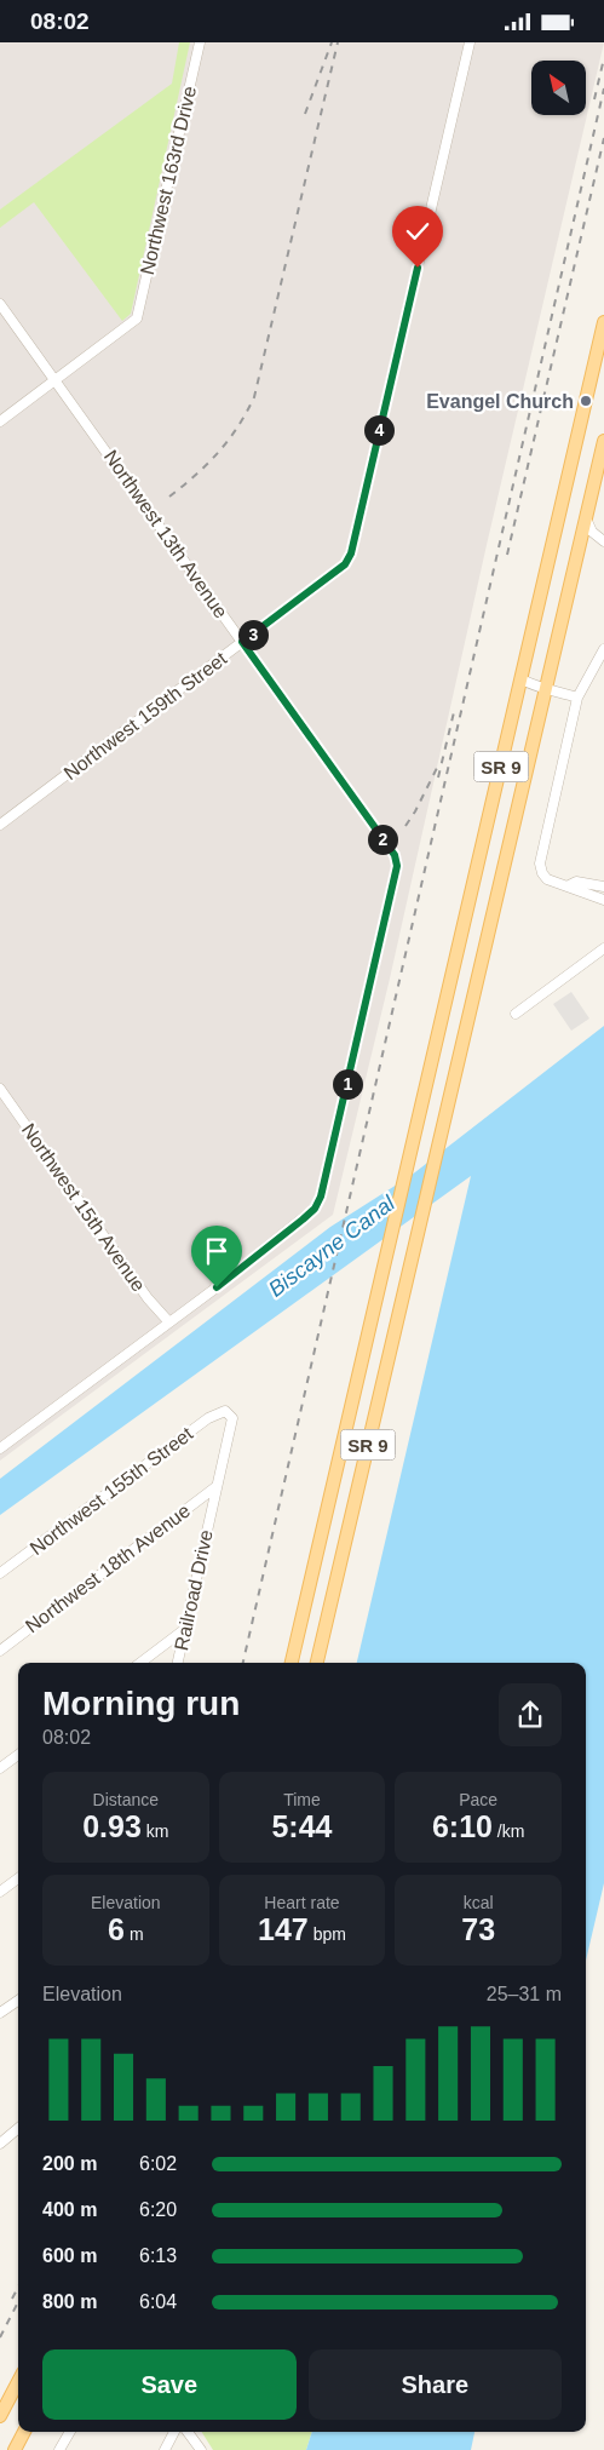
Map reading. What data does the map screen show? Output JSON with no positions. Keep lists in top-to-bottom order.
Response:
{
  "streets": {
    "main road": ["SR 9"],
    "street": [
      "Northwest 163rd Drive",
      "Northwest 13th Avenue",
      "Northwest 159th Street",
      "Northwest 15th Avenue",
      "Northwest 155th Street",
      "Northwest 18th Avenue",
      "Railroad Drive"
    ]
  },
  "crossings": [
    ["Northwest 163rd Drive", "Northwest 13th Avenue"],
    ["Northwest 13th Avenue", "Northwest 159th Street"],
    ["Northwest 13th Avenue", "Northwest 15th Avenue"],
    ["Northwest 155th Street", "Railroad Drive"],
    ["Northwest 18th Avenue", "Railroad Drive"]
  ],
  "water": ["Biscayne Canal"],
  "places": ["Evangel Church"],
  "north": "top left",
  "page": {
    "status": "08:02",
    "pins": [
      "4",
      "3",
      "2",
      "1"
    ],
    "heading": ["Morning run", "08:02"],
    "stats": [
      ["Distance", "0.93 km"],
      ["Time", "5:44"],
      ["Pace", "6:10 /km"],
      ["Elevation", "6 m"],
      ["Heart rate", "147 bpm"],
      ["kcal", "73"]
    ],
    "chart": ["Elevation", "25–31 m"],
    "list": [
      {
        "name": "200 m",
        "note": "6:02"
      },
      {
        "name": "400 m",
        "note": "6:20"
      },
      {
        "name": "600 m",
        "note": "6:13"
      },
      {
        "name": "800 m",
        "note": "6:04"
      }
    ],
    "buttons": ["Save", "Share"]
  }
}
